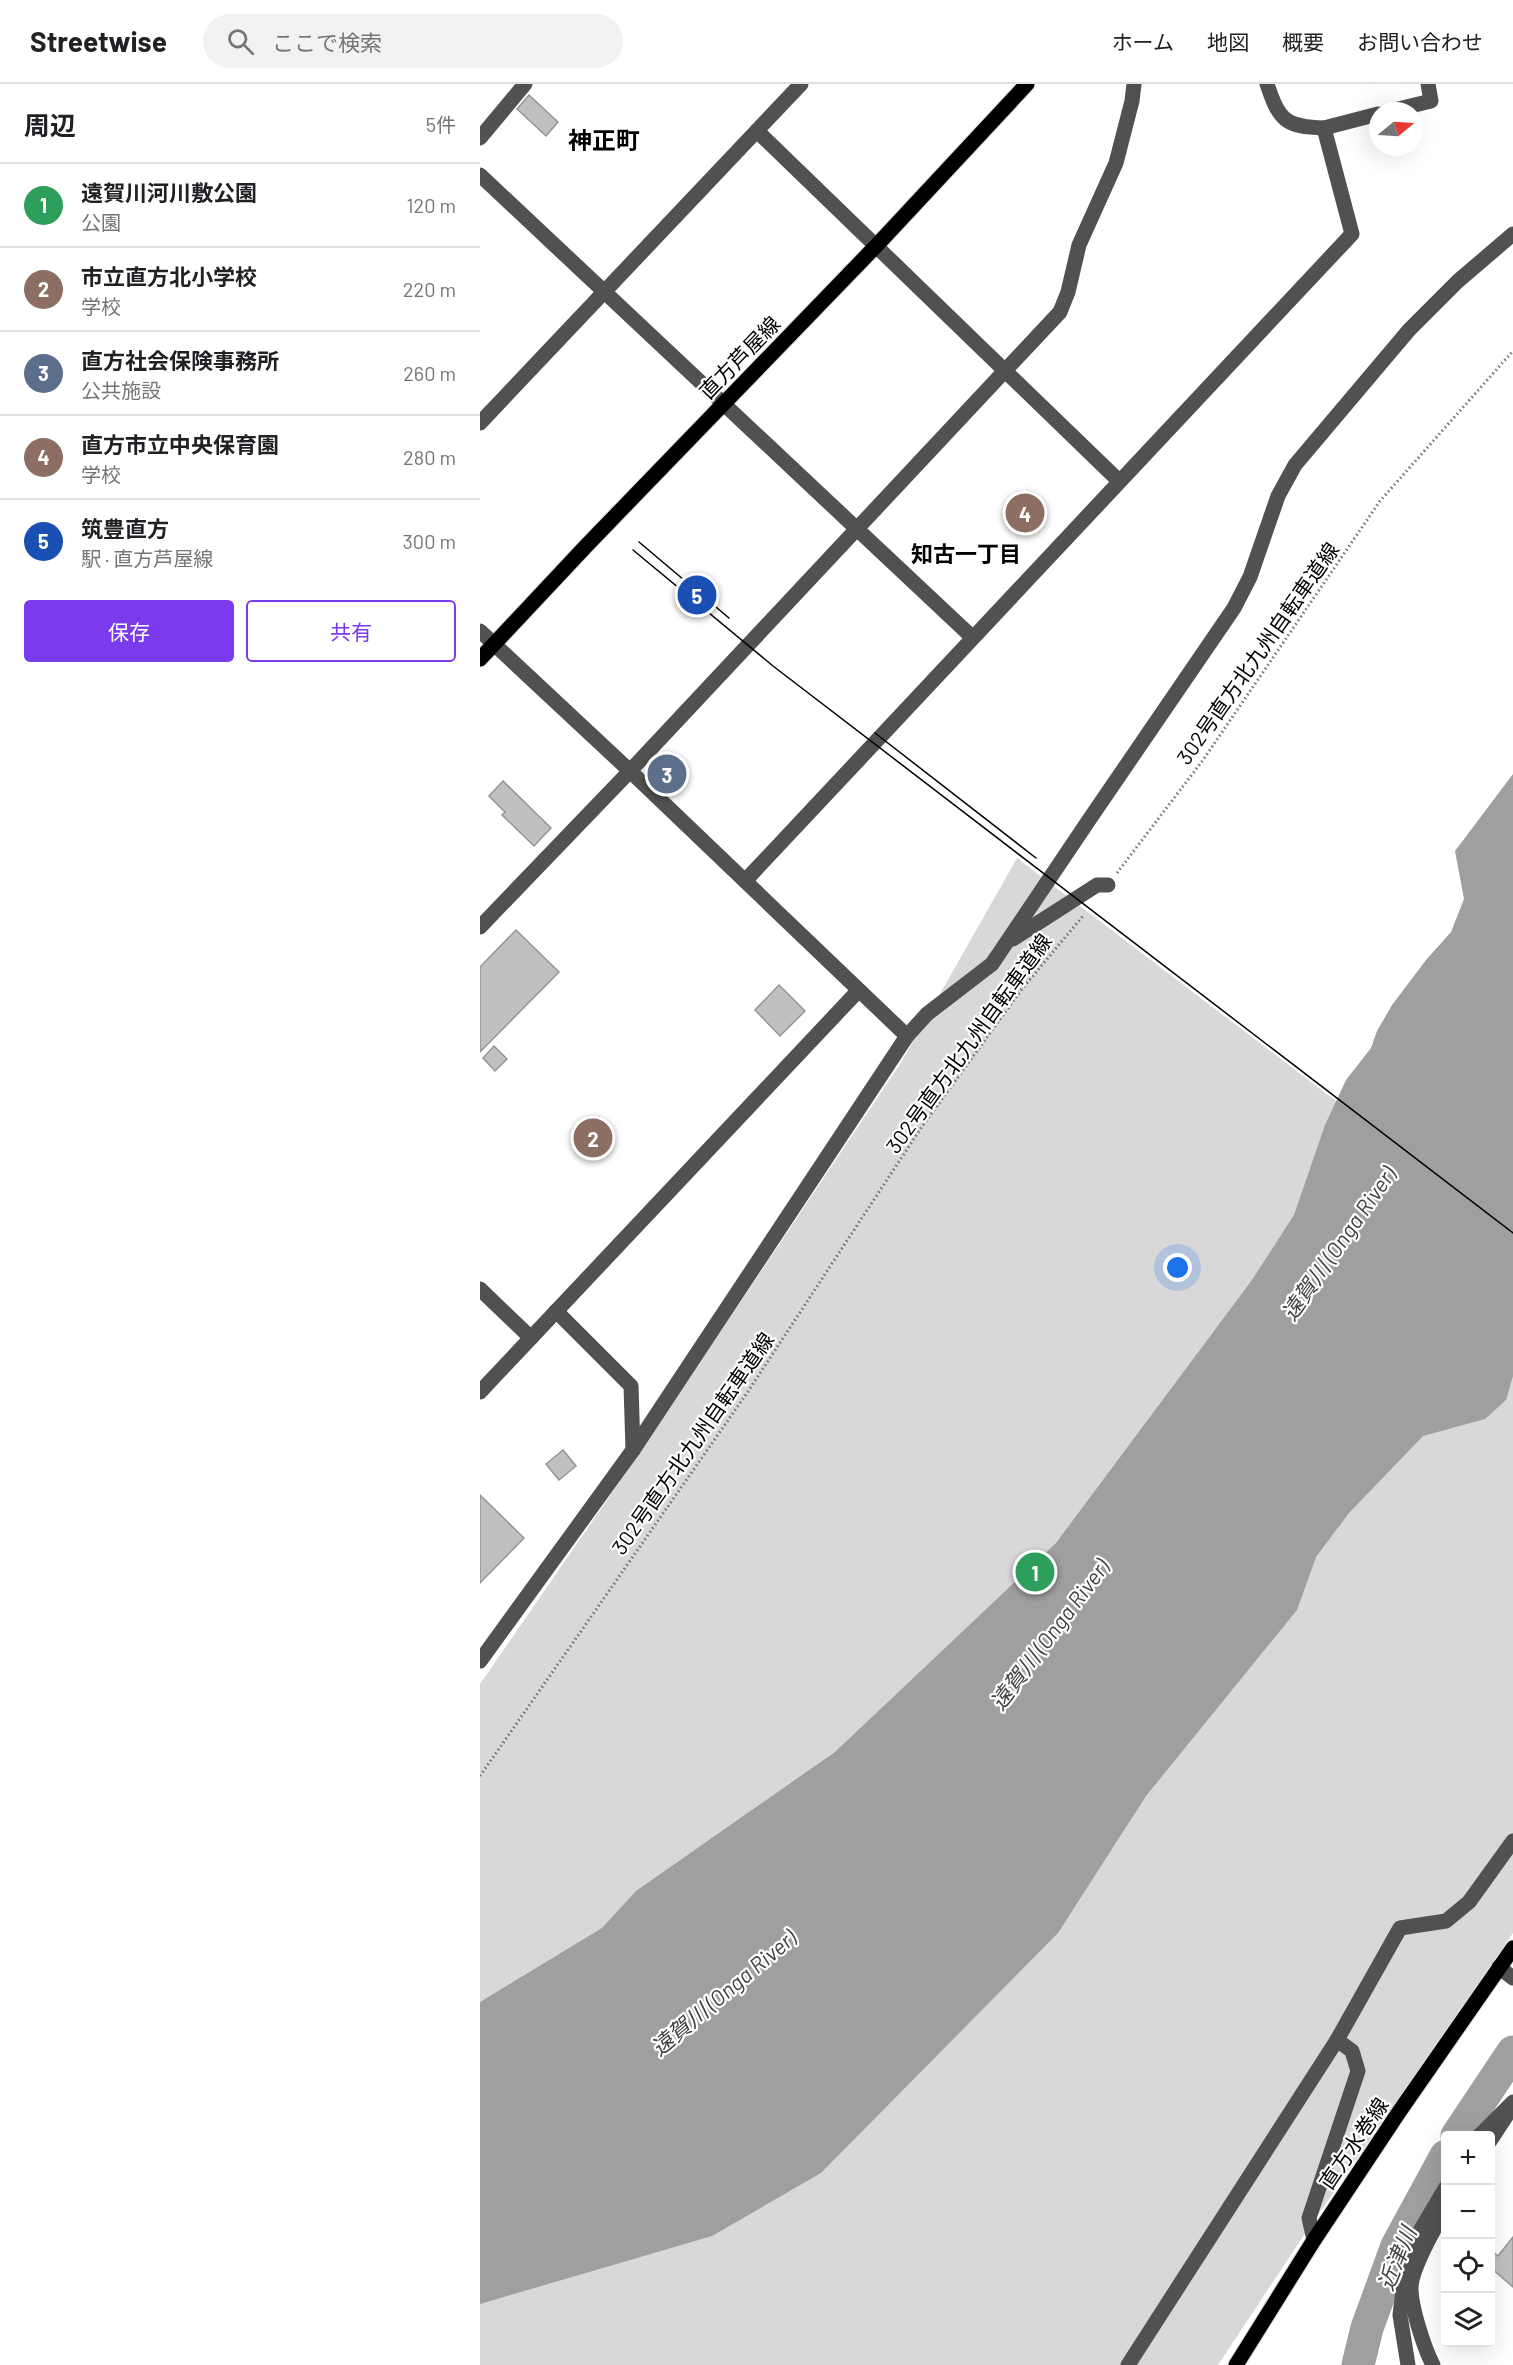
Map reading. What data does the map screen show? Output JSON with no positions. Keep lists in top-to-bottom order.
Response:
{
  "streets": {
    "main road": ["直方芦屋線", "直方水巻線"],
    "path": ["302号直方北九州自転車道線"]
  },
  "districts": ["神正町", "知古一丁目"],
  "water": ["遠賀川 (Onga River)", "近津川"],
  "north": "right",
  "page": {
    "header": "Streetwise",
    "search": "ここで検索",
    "nav": [
      "ホーム",
      "地図",
      "概要",
      "お問い合わせ"
    ],
    "heading": ["周辺", "5件"],
    "list": [
      {
        "mark": "1",
        "name": "遠賀川河川敷公園",
        "note": "公園",
        "value": "120 m"
      },
      {
        "mark": "2",
        "name": "市立直方北小学校",
        "note": "学校",
        "value": "220 m"
      },
      {
        "mark": "3",
        "name": "直方社会保険事務所",
        "note": "公共施設",
        "value": "260 m"
      },
      {
        "mark": "4",
        "name": "直方市立中央保育園",
        "note": "学校",
        "value": "280 m"
      },
      {
        "mark": "5",
        "name": "筑豊直方",
        "note": "駅 · 直方芦屋線",
        "value": "300 m"
      }
    ],
    "pins": [
      "4",
      "5",
      "3",
      "2",
      "1"
    ],
    "buttons": ["保存", "共有"],
    "map_buttons": ["+", "−"]
  }
}
